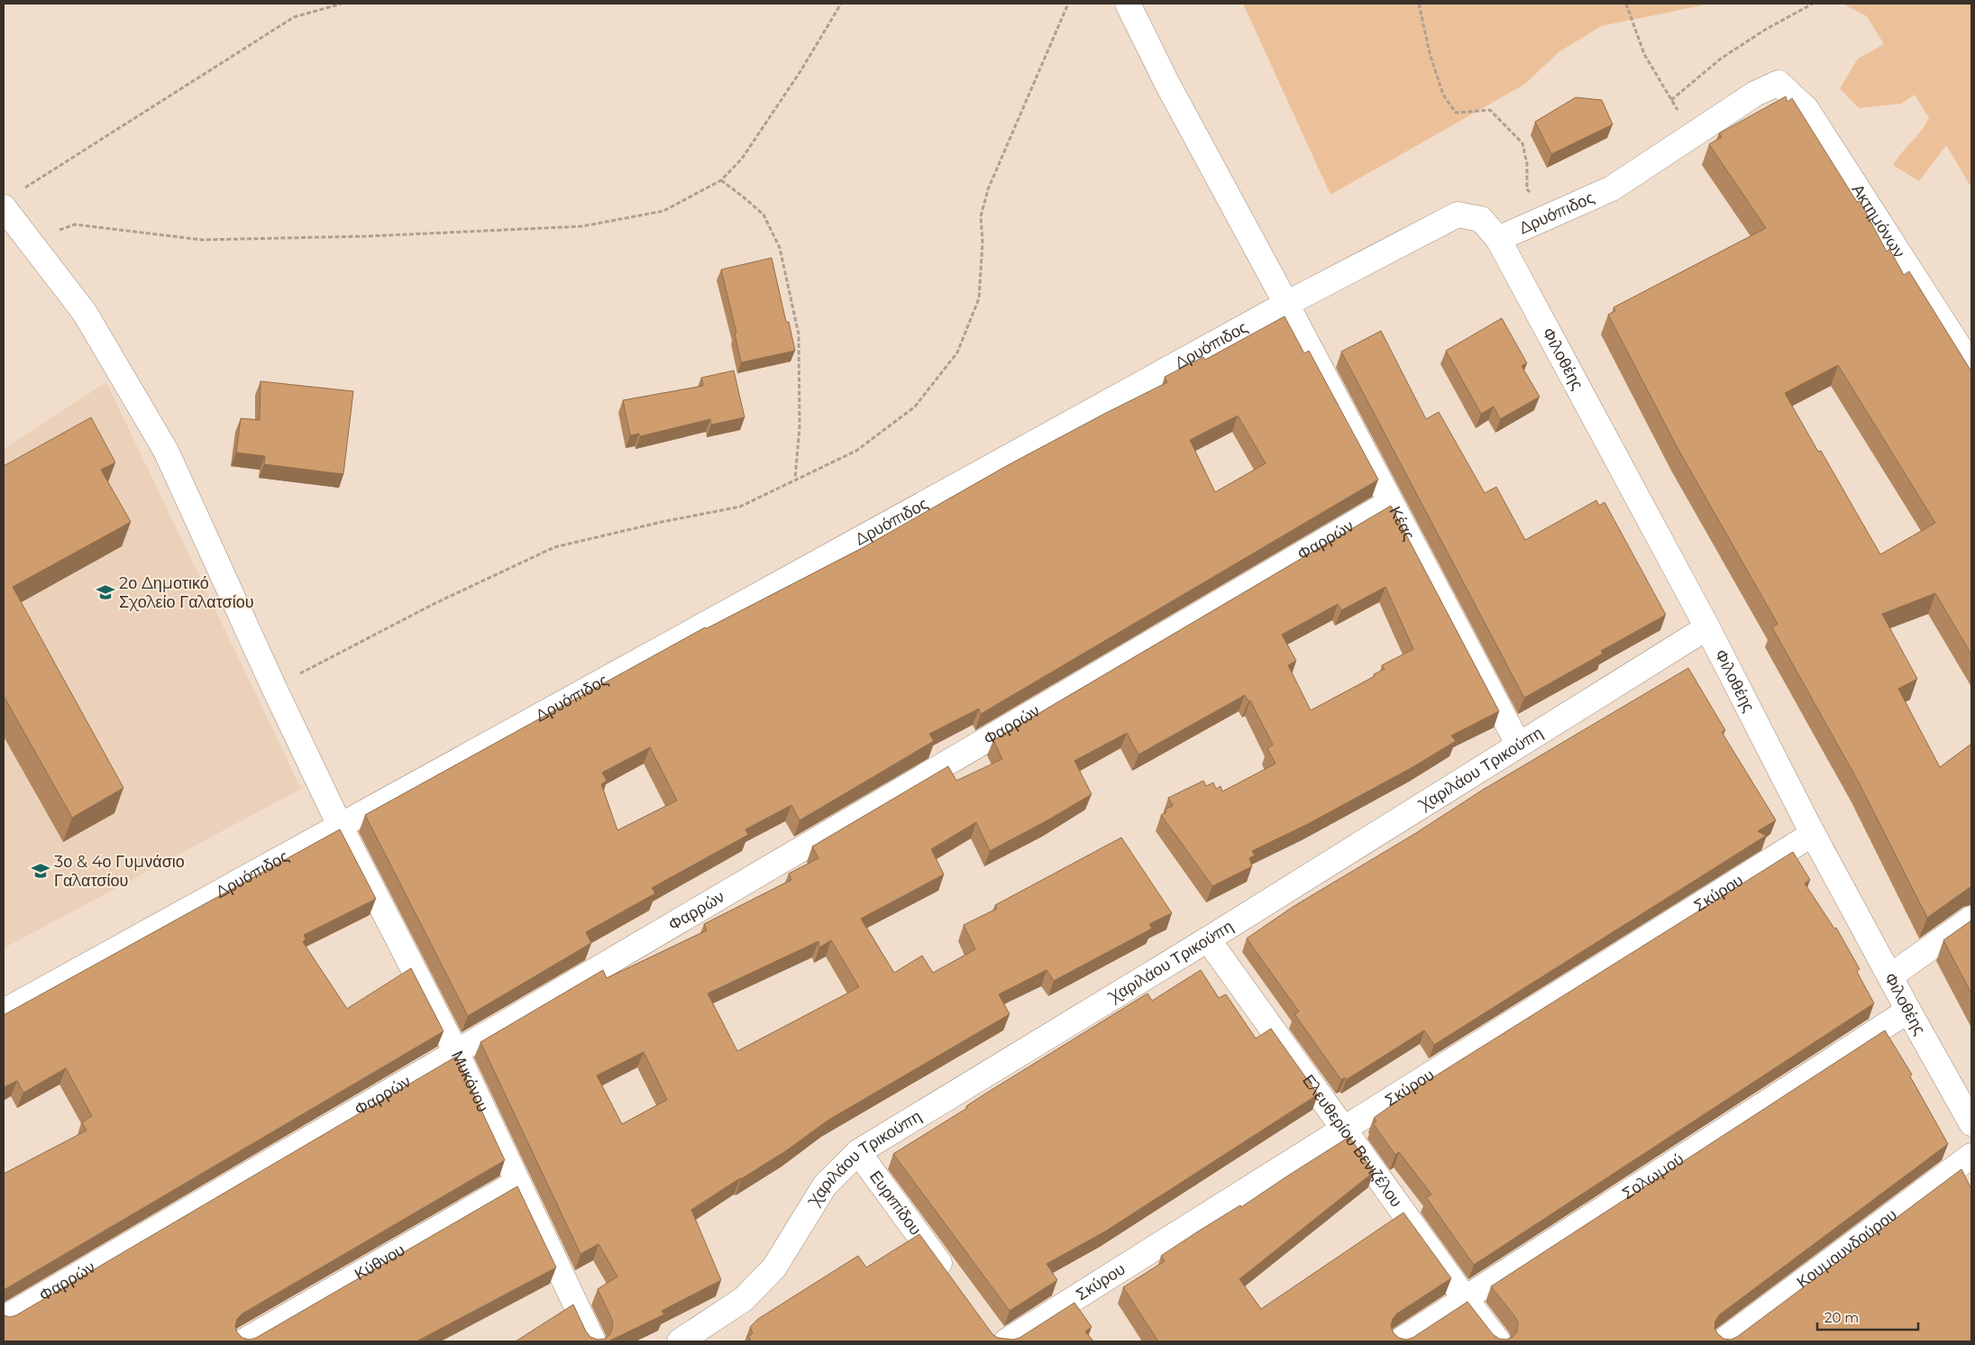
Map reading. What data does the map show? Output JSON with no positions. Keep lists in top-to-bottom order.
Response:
{
  "streets": {
    "street": [
      "Δρυόπιδος",
      "Ακτημόνων",
      "Φιλοθέης",
      "Κέας",
      "Φαρρών",
      "Χαριλάου Τρικούπη",
      "Σκύρου",
      "Μυκόνου",
      "Ελευθερίου Βενιζέλου",
      "Σολωμού",
      "Ευριπίδου",
      "Κουμουνδούρου",
      "Κύθνου"
    ]
  },
  "crossings": [
    ["Δρυόπιδος", "Ακτημόνων"],
    ["Δρυόπιδος", "Φιλοθέης"],
    ["Δρυόπιδος", "Κέας"],
    ["Δρυόπιδος", "Μυκόνου"],
    ["Φιλοθέης", "Χαριλάου Τρικούπη"],
    ["Φιλοθέης", "Σκύρου"],
    ["Φιλοθέης", "Σολωμού"],
    ["Κέας", "Φαρρών"],
    ["Κέας", "Χαριλάου Τρικούπη"],
    ["Φαρρών", "Μυκόνου"],
    ["Χαριλάου Τρικούπη", "Ελευθερίου Βενιζέλου"],
    ["Χαριλάου Τρικούπη", "Ευριπίδου"],
    ["Σκύρου", "Ελευθερίου Βενιζέλου"],
    ["Μυκόνου", "Κύθνου"],
    ["Ελευθερίου Βενιζέλου", "Σολωμού"]
  ],
  "places": {
    "school or university": ["2ο Δημοτικό Σχολείο Γαλατσίου", "3ο & 4ο Γυμνάσιο Γαλατσίου"]
  },
  "scale_bar": "20 m"
}
